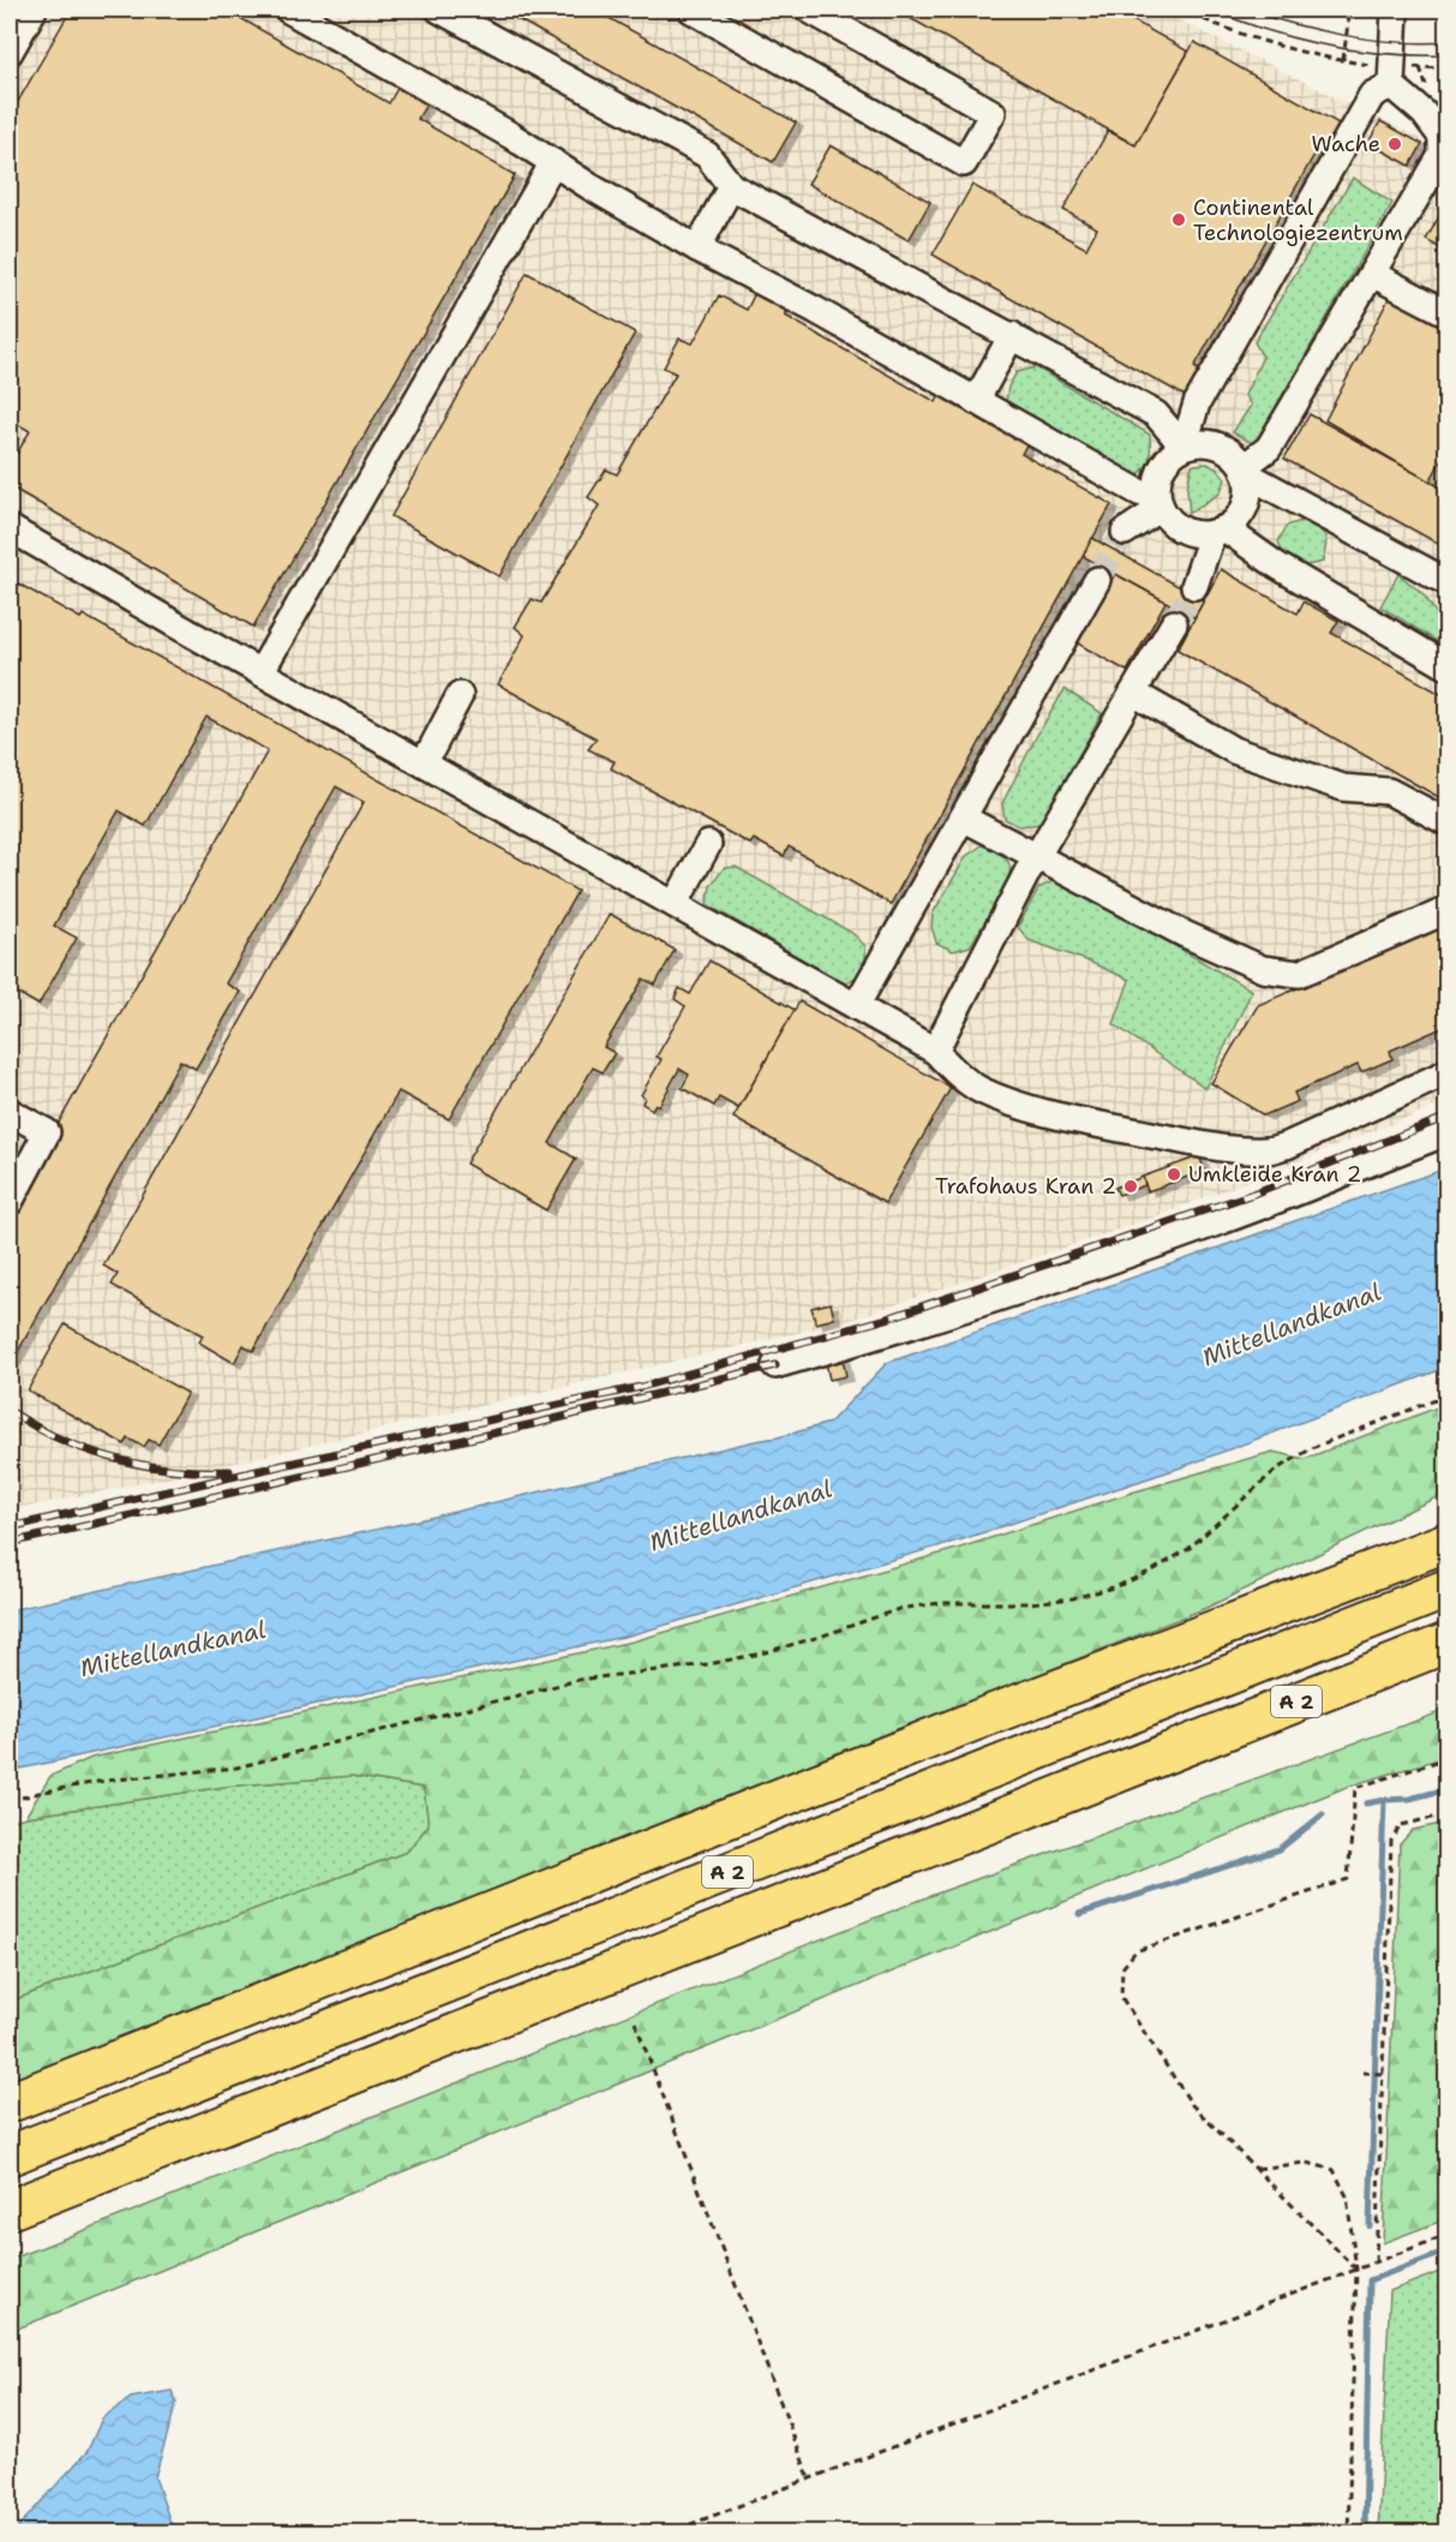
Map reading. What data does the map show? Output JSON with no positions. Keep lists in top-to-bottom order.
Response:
{
  "streets": {
    "highway": ["A 2"]
  },
  "water": ["Mittellandkanal"],
  "places": [
    "Wache",
    "Continental Technologiezentrum",
    "Umkleide Kran 2",
    "Trafohaus Kran 2"
  ]
}
